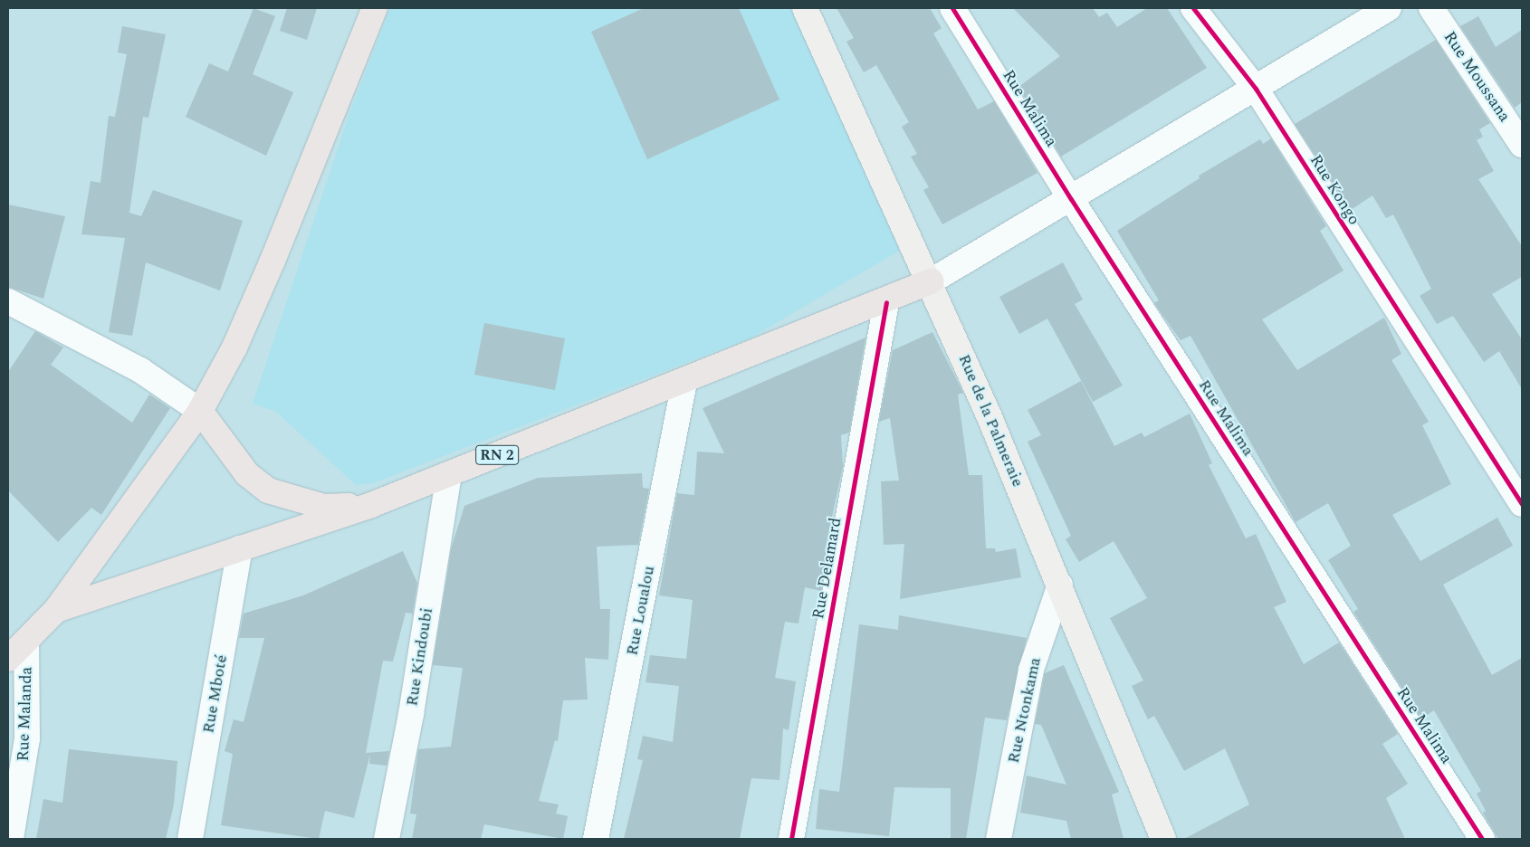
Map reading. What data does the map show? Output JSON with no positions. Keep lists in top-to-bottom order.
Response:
{
  "streets": {
    "highway": ["RN 2"],
    "main road": ["Rue de la Palmeraie"],
    "street": [
      "Rue Moussana",
      "Rue Malima",
      "Rue Kongo",
      "Rue Delamard",
      "Rue Loualou",
      "Rue Kindoubi",
      "Rue Mboté",
      "Rue Ntonkama",
      "Rue Malanda"
    ]
  },
  "crossings": [
    ["Rue de la Palmeraie", "RN 2"],
    ["Rue de la Palmeraie", "Rue Ntonkama"],
    ["RN 2", "Rue Delamard"],
    ["RN 2", "Rue Loualou"],
    ["RN 2", "Rue Kindoubi"],
    ["RN 2", "Rue Mboté"],
    ["RN 2", "Rue Malanda"]
  ]
}
